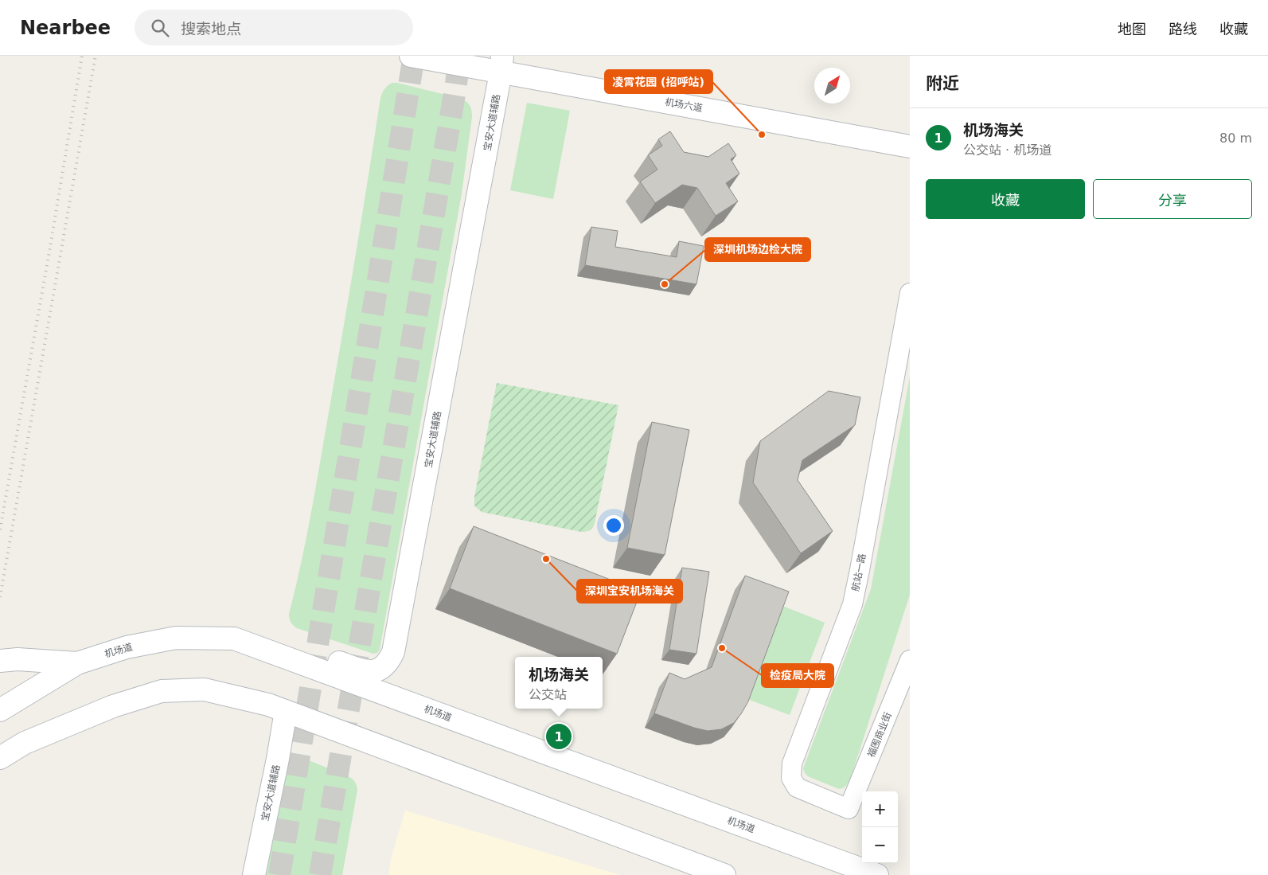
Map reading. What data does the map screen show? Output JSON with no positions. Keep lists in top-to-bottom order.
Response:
{
  "streets": {
    "main road": ["机场六道", "宝安大道辅路", "机场道"],
    "street": ["航站一路", "福围商业街"]
  },
  "crossings": [
    ["机场六道", "宝安大道辅路"],
    ["宝安大道辅路", "机场道"],
    ["航站一路", "福围商业街"]
  ],
  "places": [
    "凌霄花园 (招呼站)",
    "深圳机场边检大院",
    "深圳宝安机场海关",
    "检疫局大院"
  ],
  "north": "top right",
  "page": {
    "header": "Nearbee",
    "search": "搜索地点",
    "nav": ["地图", "路线", "收藏"],
    "heading": "附近",
    "list": [
      {
        "mark": "1",
        "name": "机场海关",
        "note": "公交站 · 机场道",
        "value": "80 m"
      }
    ],
    "buttons": ["收藏", "分享"],
    "popup": ["机场海关", "公交站"],
    "pins": "1",
    "map_buttons": ["+", "−"]
  }
}
